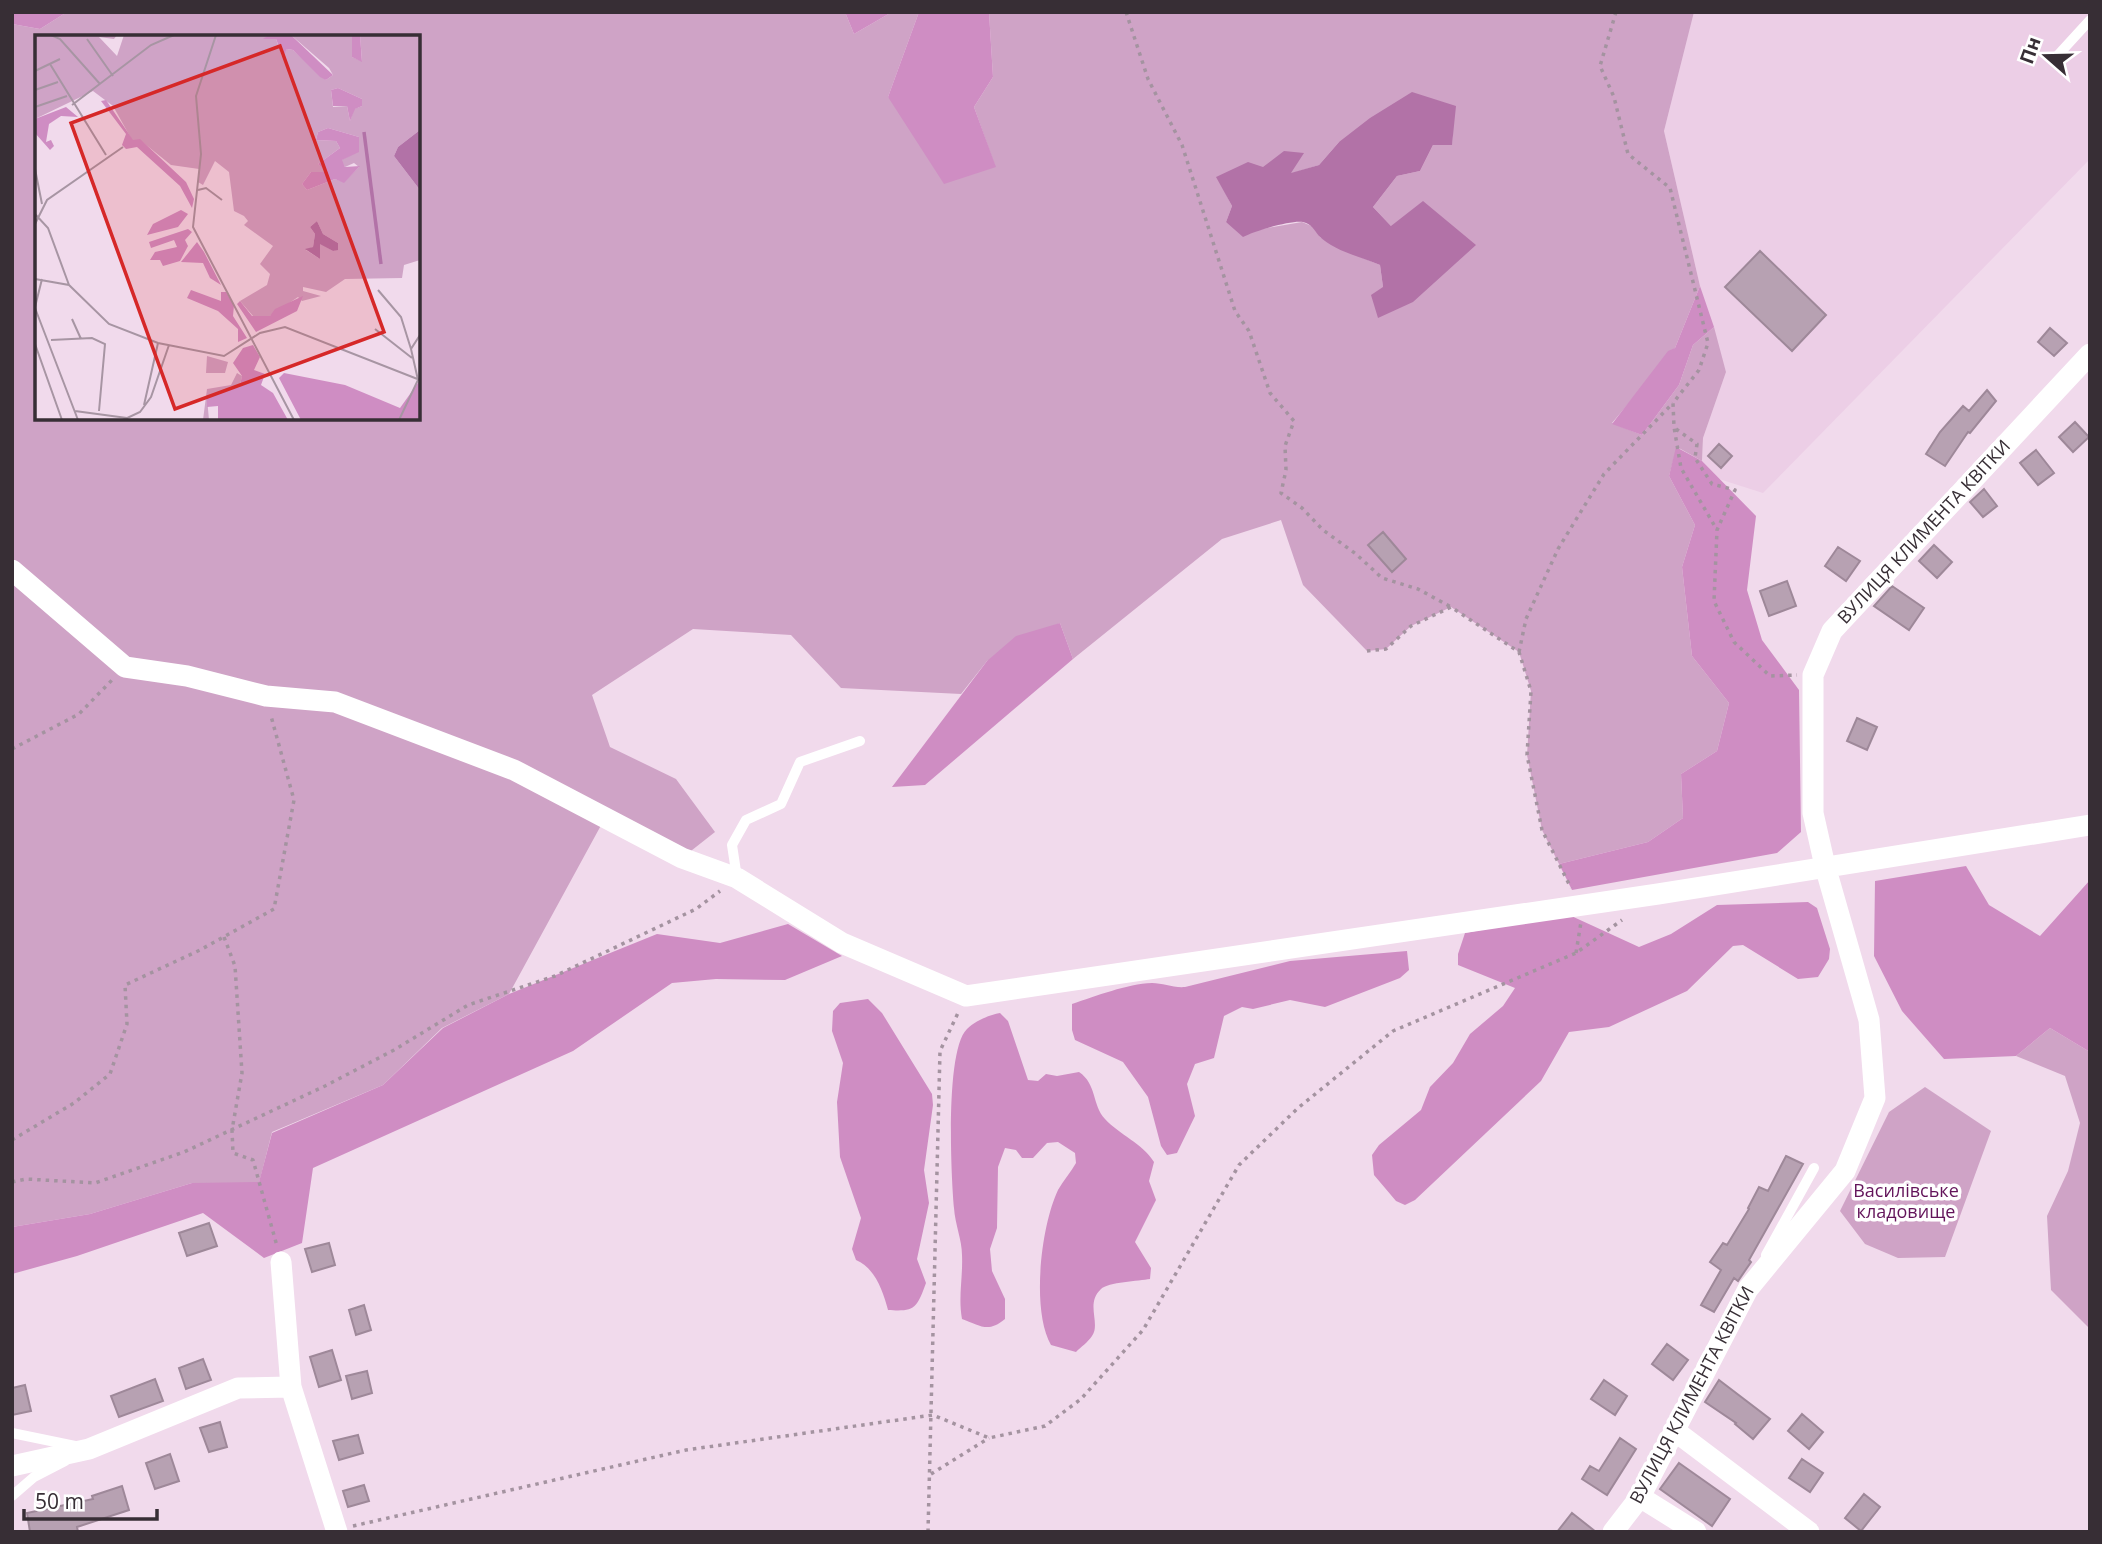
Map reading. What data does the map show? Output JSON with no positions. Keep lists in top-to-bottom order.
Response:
{
  "streets": {
    "street": ["ВУЛИЦЯ КЛИМЕНТА КВІТКИ"]
  },
  "parks": ["Василівське кладовище"],
  "scale_bar": "50 m",
  "north": "left"
}
